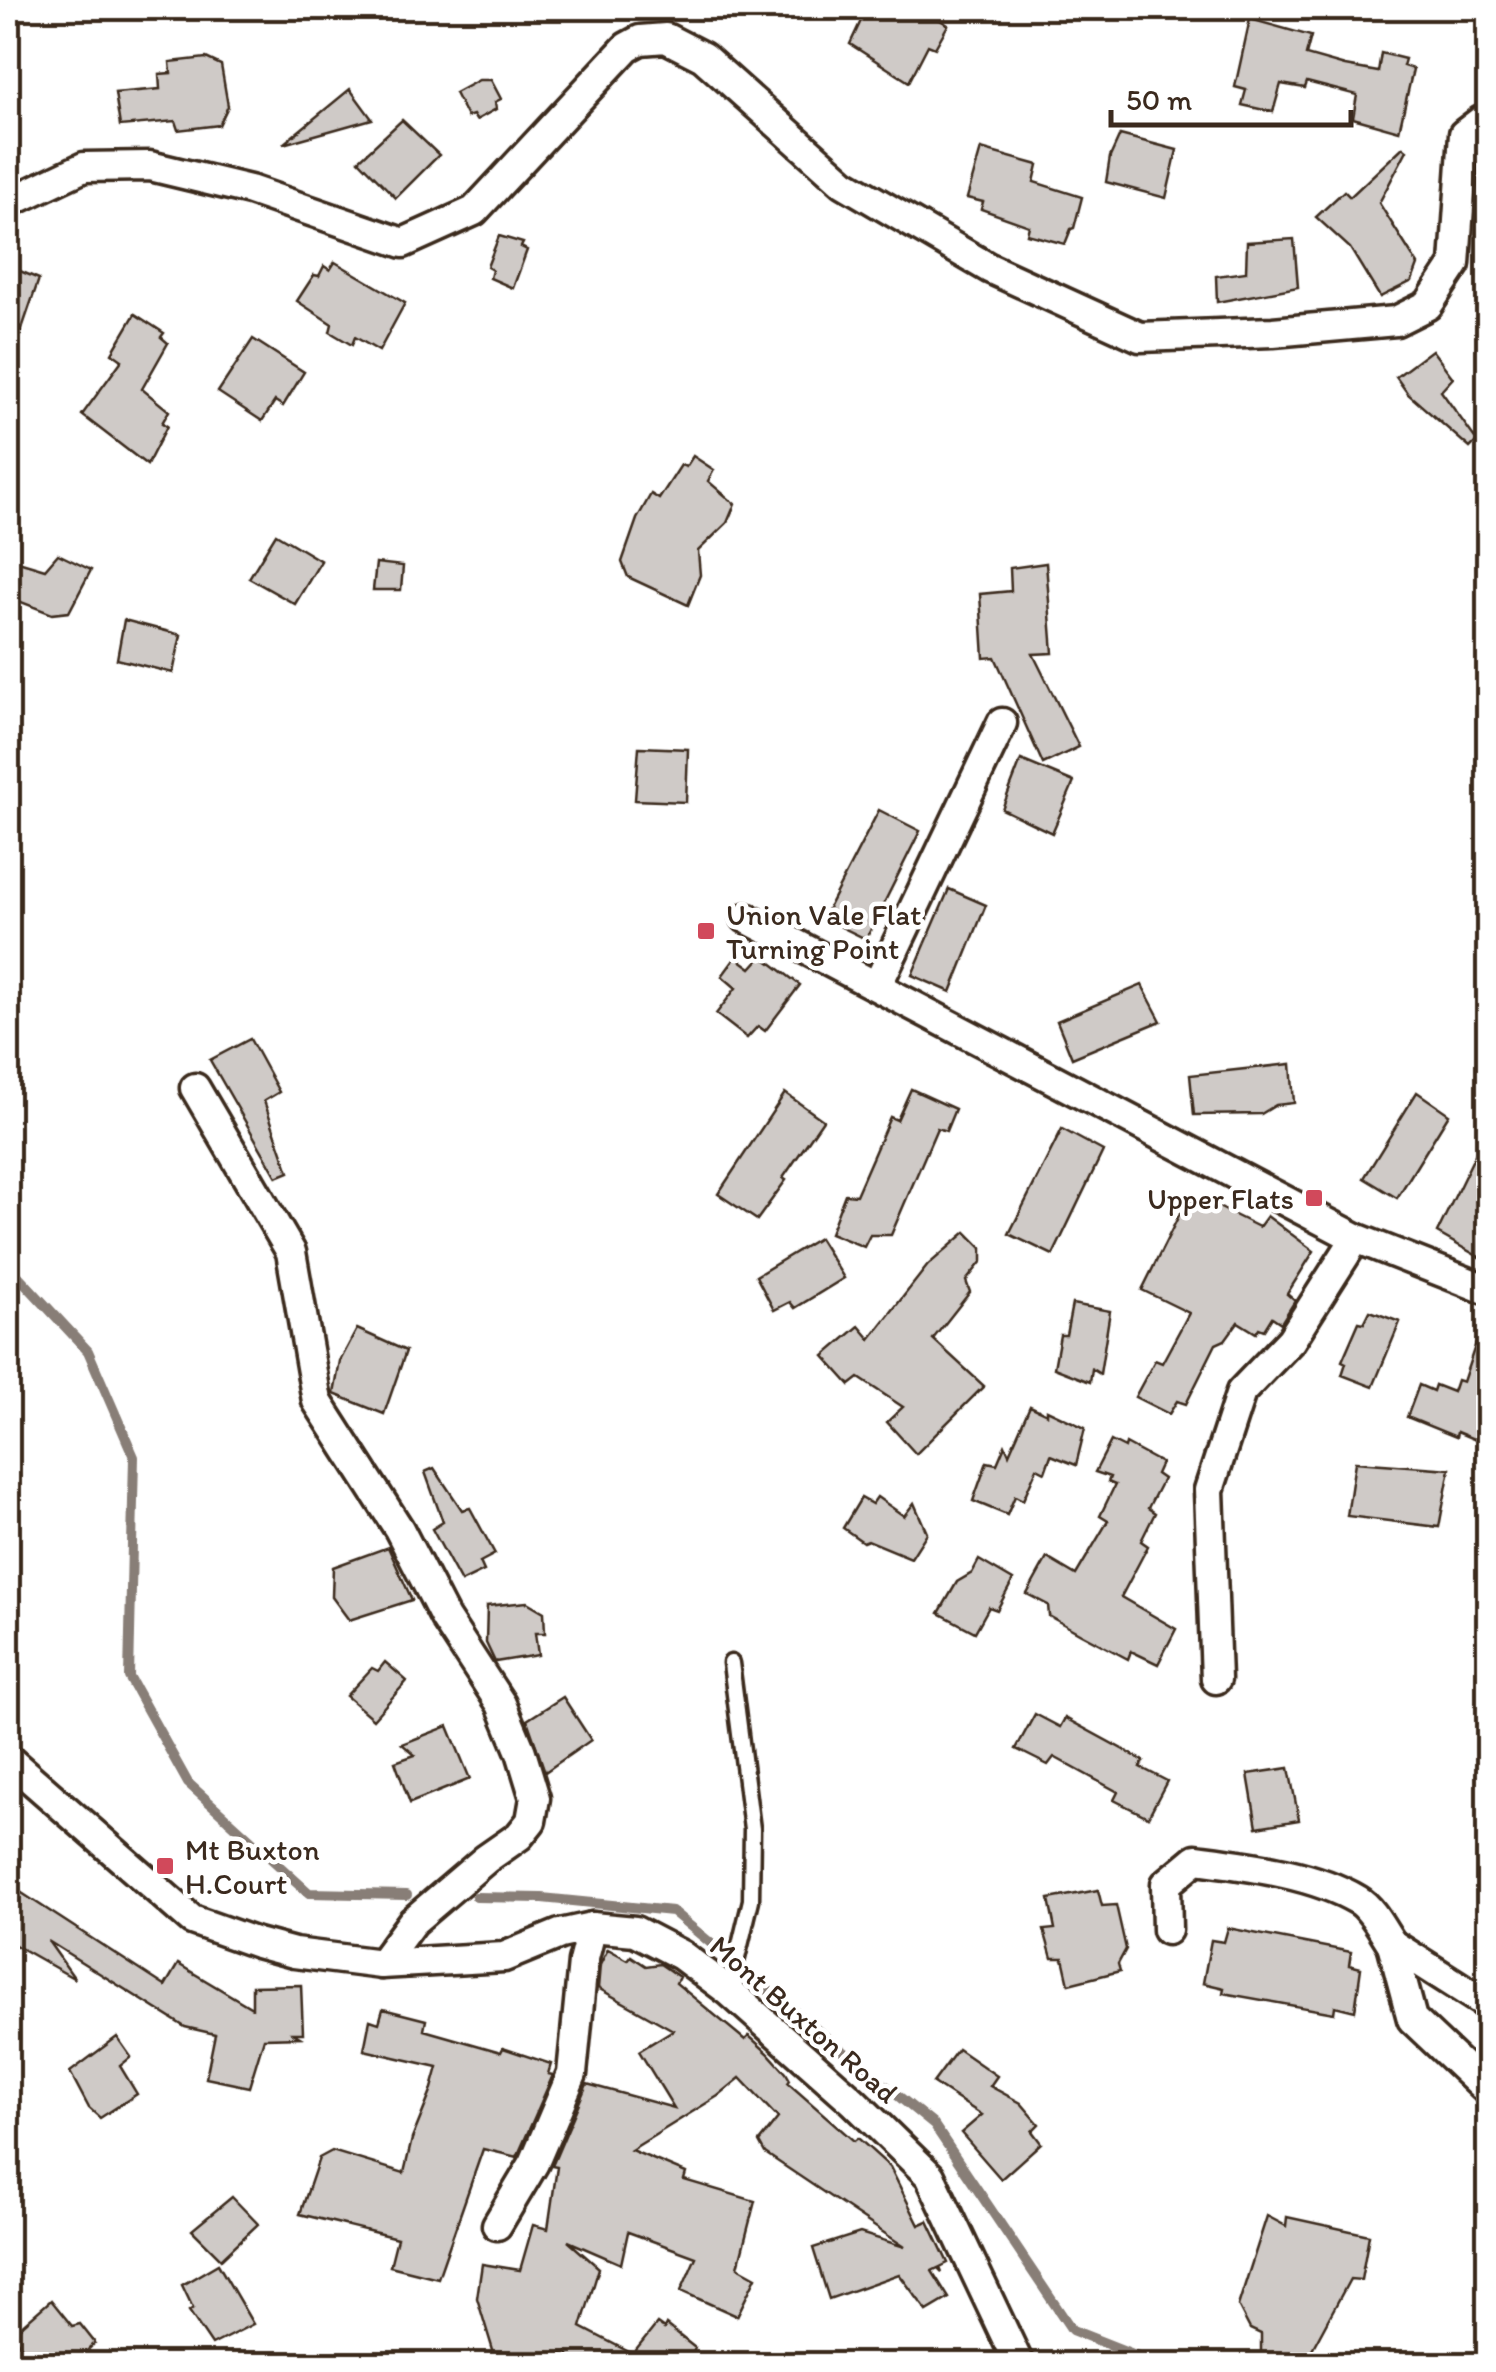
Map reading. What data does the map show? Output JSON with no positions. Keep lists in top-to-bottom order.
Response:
{
  "streets": {
    "street": ["Mont Buxton Road"]
  },
  "places": {
    "transit": ["Union Vale Flat Turning Point", "Upper Flats", "Mt Buxton H.Court"]
  },
  "scale_bar": "50 m"
}
